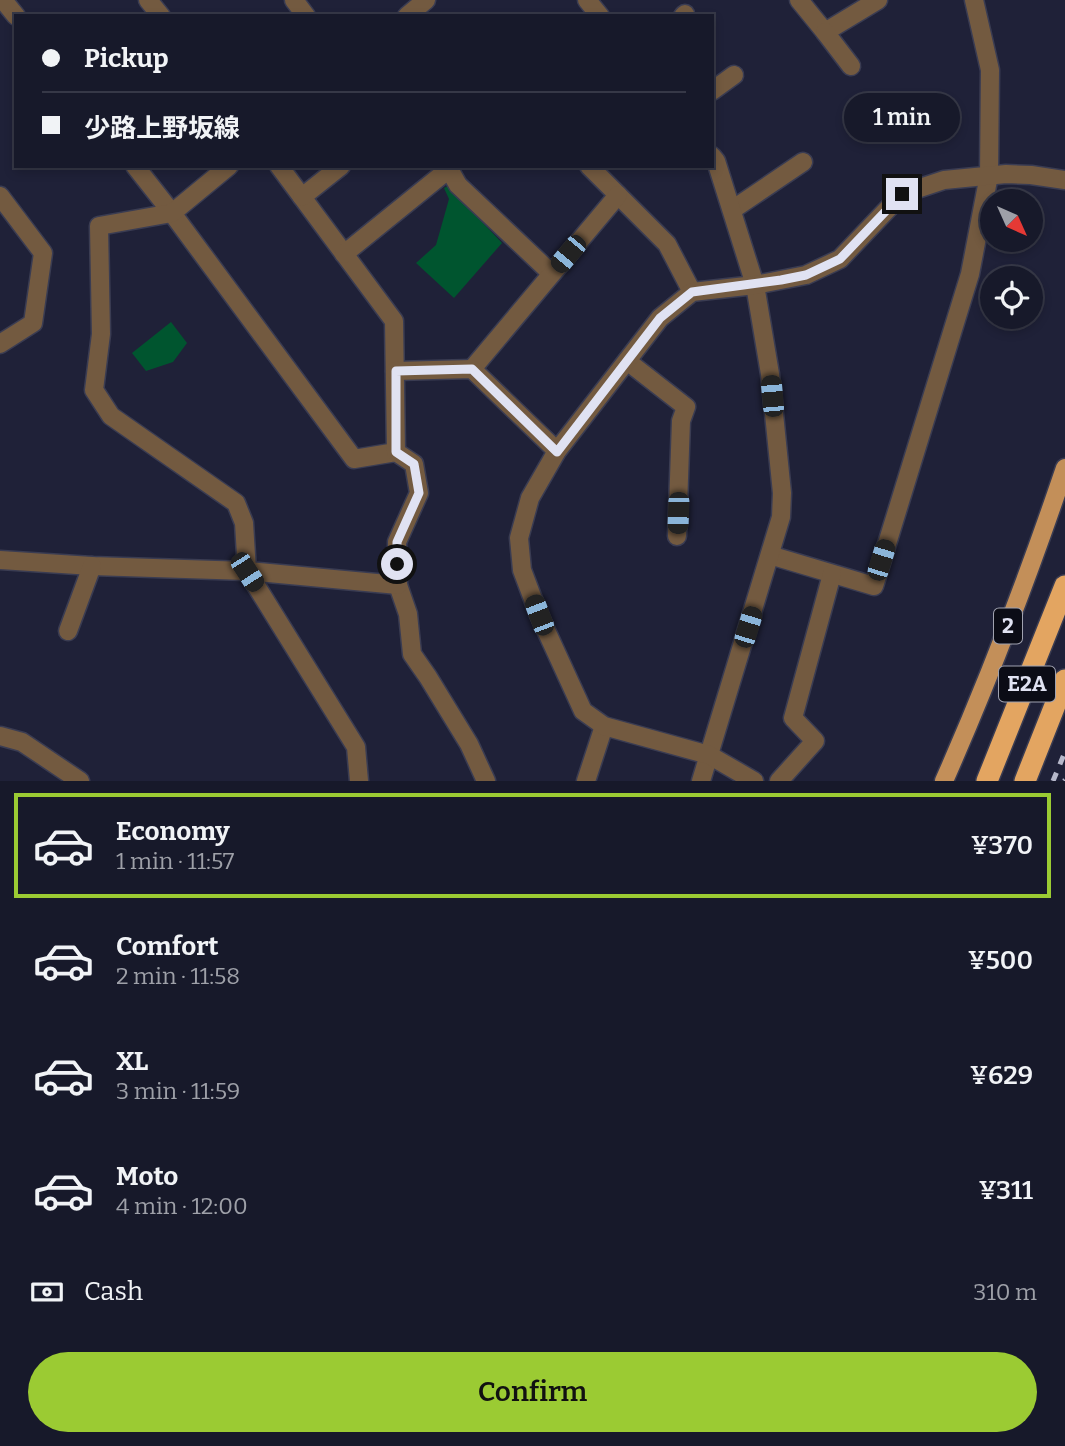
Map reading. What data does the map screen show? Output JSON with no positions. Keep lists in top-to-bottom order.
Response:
{
  "streets": {
    "highway": ["E2A"],
    "main road": ["2"]
  },
  "north": "bottom right",
  "page": {
    "banner": ["Pickup", "少路上野坂線"],
    "bubble": "1 min",
    "list": [
      {
        "name": "Economy",
        "note": "1 min · 11:57",
        "value": "¥370"
      },
      {
        "name": "Comfort",
        "note": "2 min · 11:58",
        "value": "¥500"
      },
      {
        "name": "XL",
        "note": "3 min · 11:59",
        "value": "¥629"
      },
      {
        "name": "Moto",
        "note": "4 min · 12:00",
        "value": "¥311"
      }
    ],
    "pay": ["Cash", "310 m"],
    "buttons": "Confirm"
  }
}
